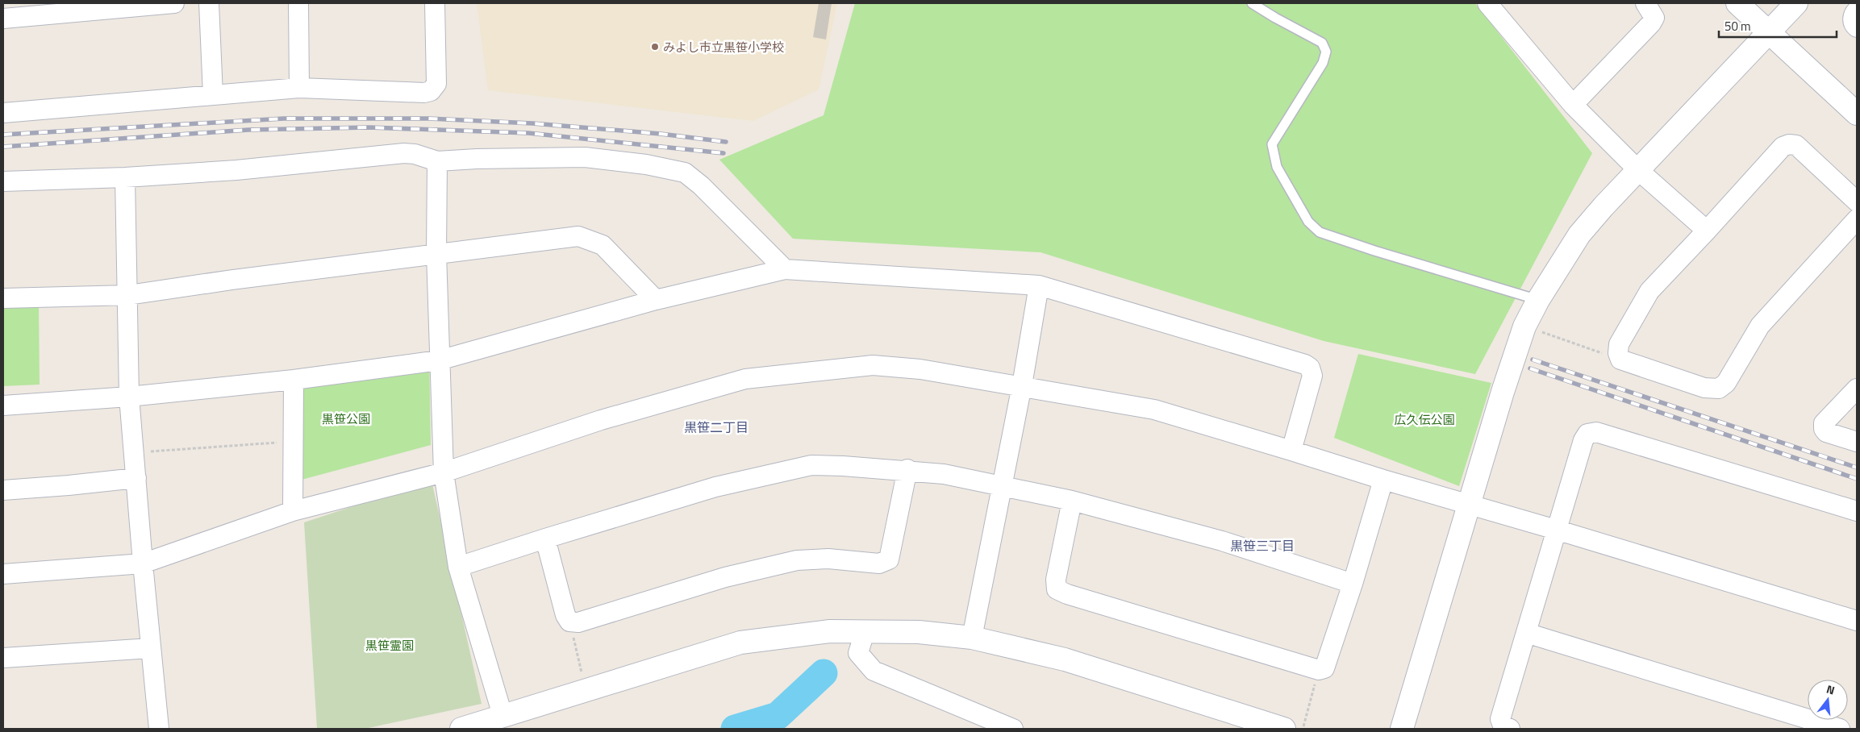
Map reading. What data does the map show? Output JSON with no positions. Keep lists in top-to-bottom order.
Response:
{
  "districts": ["黒笹二丁目", "黒笹三丁目"],
  "parks": ["黒笹公園", "広久伝公園", "黒笹霊園"],
  "places": ["みよし市立黒笹小学校"],
  "scale_bar": "50 m",
  "north": "top"
}
